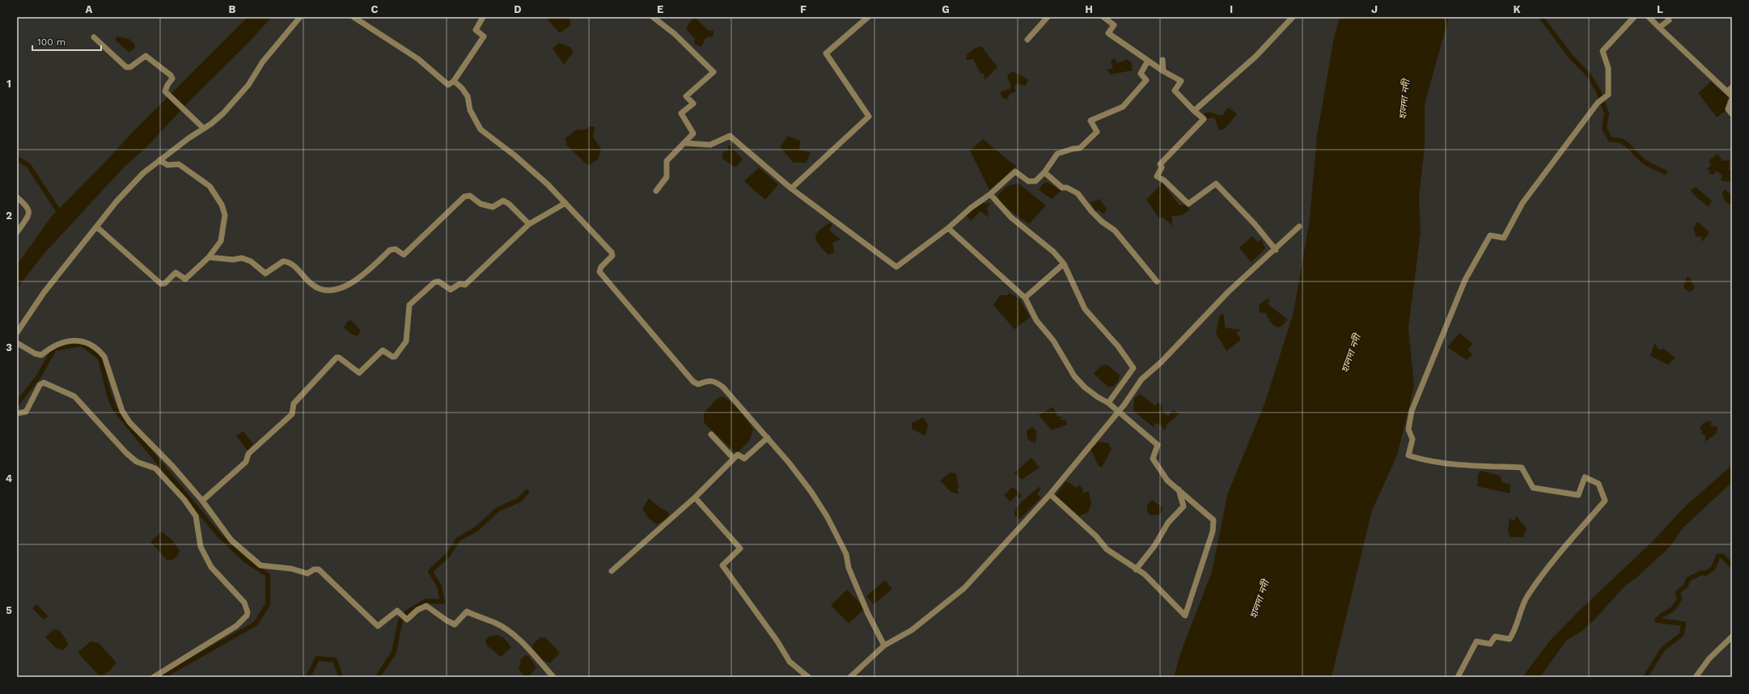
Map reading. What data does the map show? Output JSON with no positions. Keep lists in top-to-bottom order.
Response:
{
  "water": ["হালদা নদী"],
  "scale_bar": "100 m",
  "grid": {
    "columns": [
      "A",
      "B",
      "C",
      "D",
      "E",
      "F",
      "G",
      "H",
      "I",
      "J",
      "K",
      "L"
    ],
    "rows": [
      "1",
      "2",
      "3",
      "4",
      "5"
    ]
  }
}
